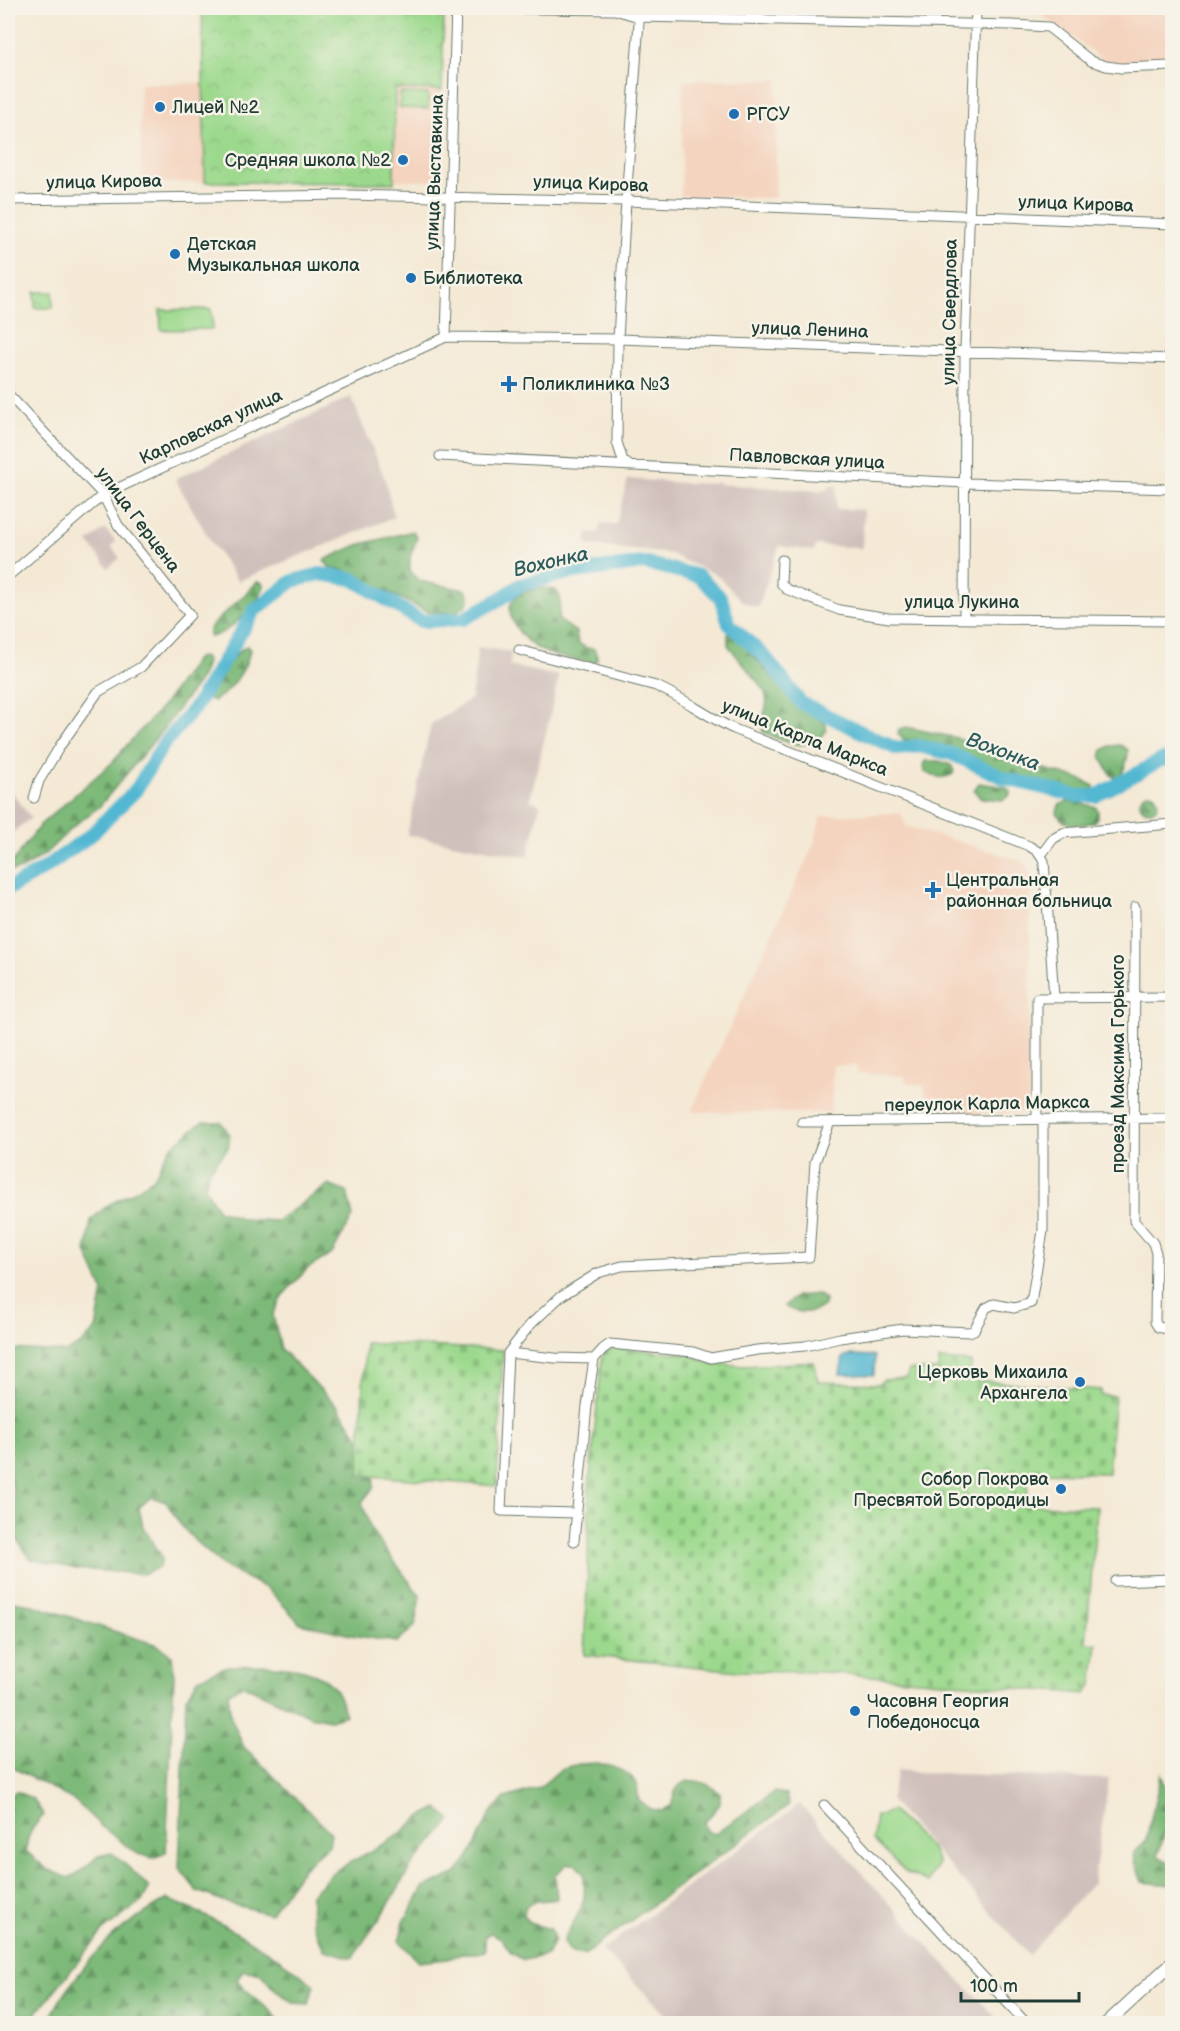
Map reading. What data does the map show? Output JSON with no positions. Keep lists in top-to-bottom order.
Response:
{
  "streets": {
    "street": [
      "улица Выставкина",
      "улица Кирова",
      "улица Свердлова",
      "улица Ленина",
      "Карповская улица",
      "Павловская улица",
      "улица Герцена",
      "улица Лукина",
      "улица Карла Маркса",
      "проезд Максима Горького",
      "переулок Карла Маркса"
    ]
  },
  "crossings": [
    ["улица Выставкина", "улица Кирова"],
    ["улица Выставкина", "улица Ленина"],
    ["улица Выставкина", "Карповская улица"],
    ["улица Кирова", "улица Свердлова"],
    ["улица Свердлова", "улица Ленина"],
    ["улица Свердлова", "Павловская улица"],
    ["улица Свердлова", "улица Лукина"],
    ["улица Ленина", "Карповская улица"],
    ["Карповская улица", "улица Герцена"],
    ["проезд Максима Горького", "переулок Карла Маркса"]
  ],
  "water": ["Вохонка"],
  "places": {
    "other": [
      "Лицей №2",
      "РГСУ",
      "Средняя школа №2",
      "Детская Музыкальная школа",
      "Библиотека",
      "Церковь Михаила Архангела",
      "Собор Покрова Пресвятой Богородицы",
      "Часовня Георгия Победоносца"
    ],
    "health": ["Поликлиника №3", "Центральная районная больница"]
  },
  "scale_bar": "100 m"
}
